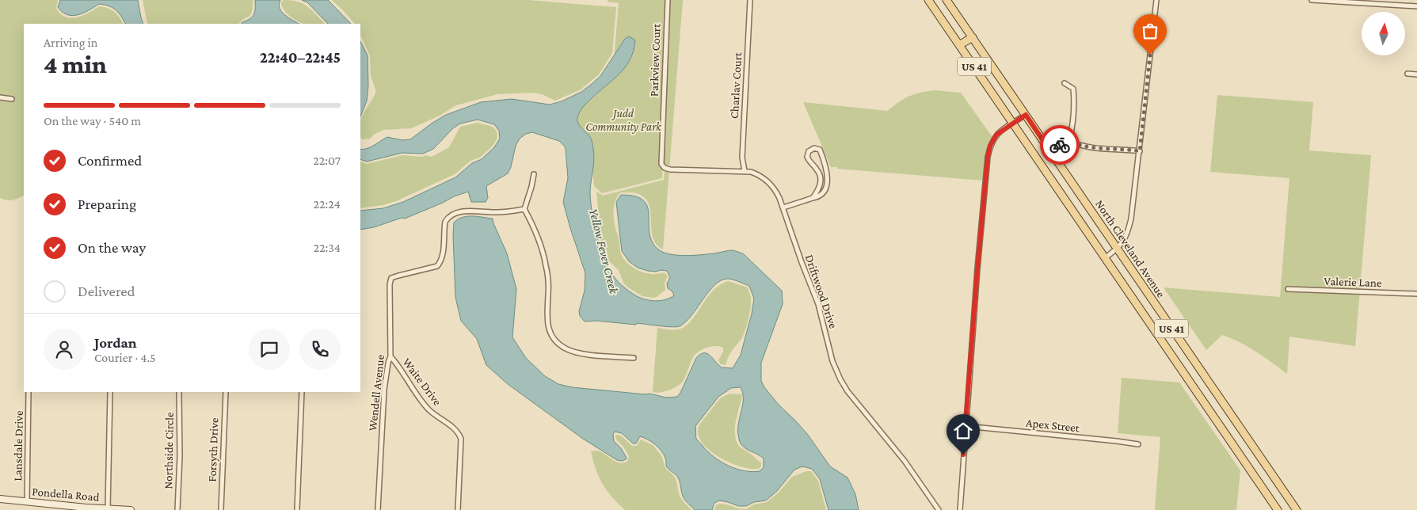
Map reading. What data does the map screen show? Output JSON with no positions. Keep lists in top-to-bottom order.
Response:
{
  "streets": {
    "main road": ["US 41", "North Cleveland Avenue", "Pondella Road"],
    "street": [
      "Parkview Court",
      "Charlav Court",
      "Valerie Lane",
      "Driftwood Drive",
      "Waite Drive",
      "Wendell Avenue",
      "Apex Street",
      "Lansdale Drive",
      "Forsyth Drive",
      "Northside Circle"
    ]
  },
  "crossings": [
    ["Parkview Court", "Driftwood Drive"],
    ["Charlav Court", "Driftwood Drive"],
    ["Waite Drive", "Wendell Avenue"],
    ["Lansdale Drive", "Pondella Road"]
  ],
  "water": ["Yellow Fever Creek"],
  "parks": ["Judd Community Park"],
  "north": "top",
  "page": {
    "heading": ["4 min", "Arriving in", "22:40–22:45"],
    "panel": ["Jordan", "Courier · 4.5"],
    "bar": "On the way · 540 m",
    "list": [
      ["Confirmed", "22:07"],
      ["Preparing", "22:24"],
      ["On the way", "22:34"],
      "Delivered"
    ]
  }
}
